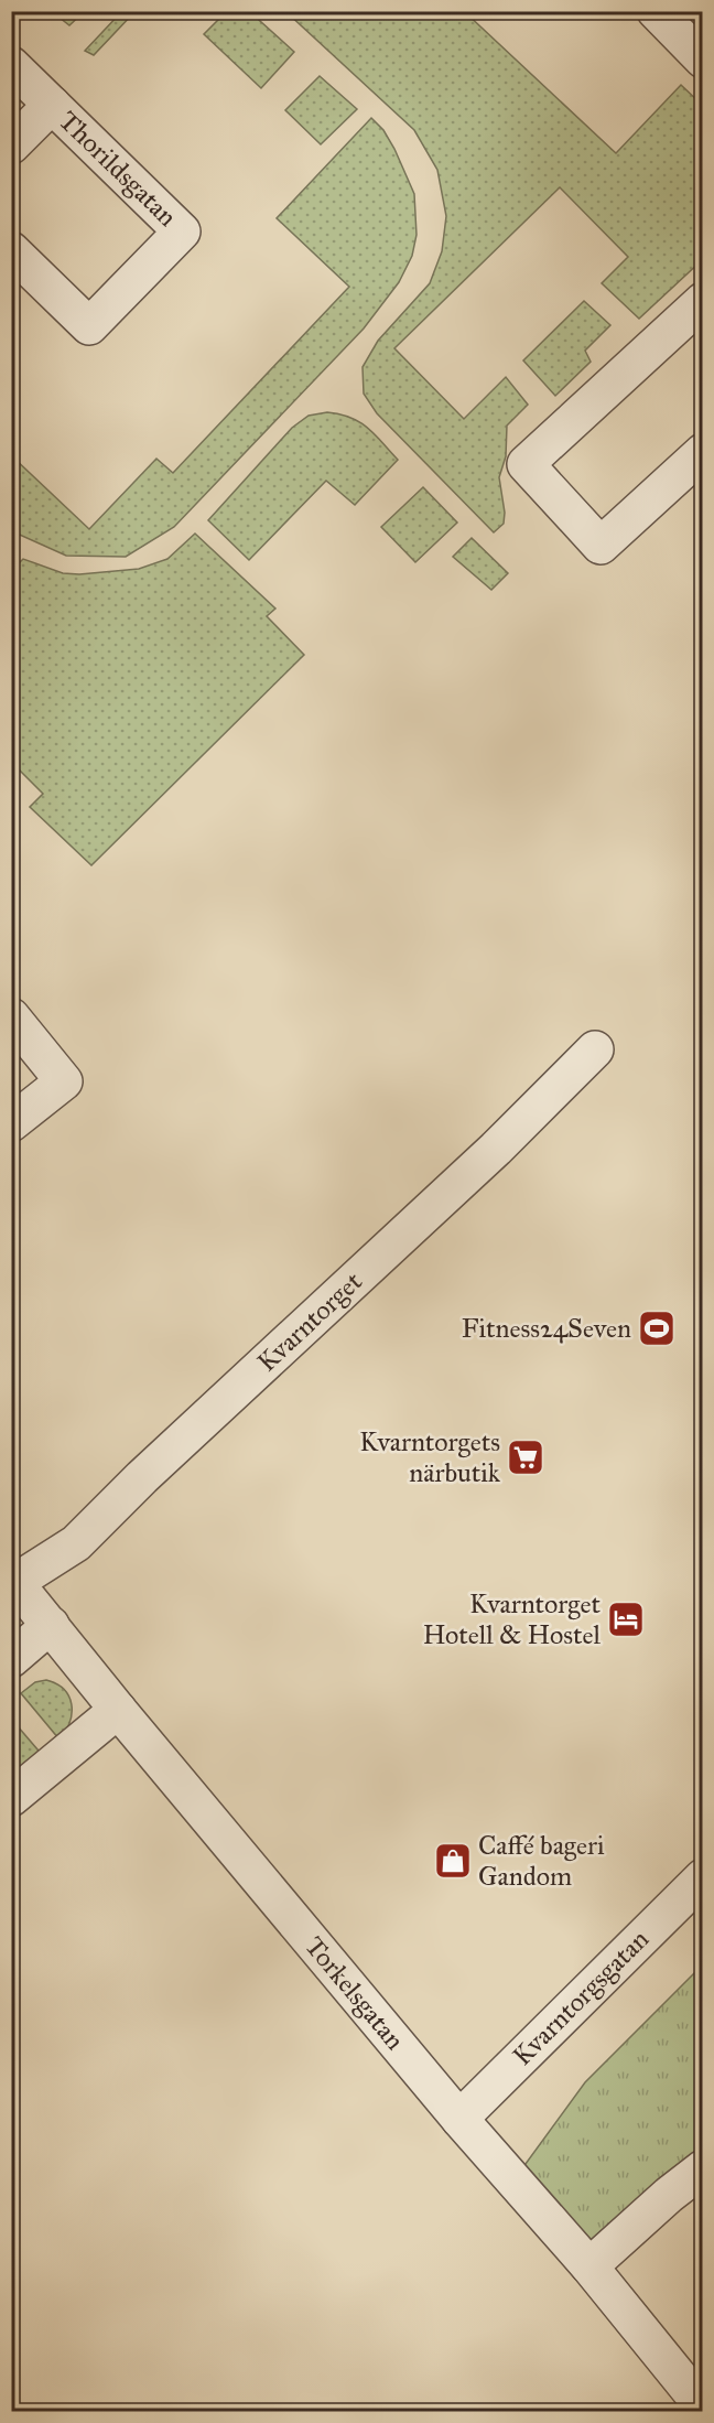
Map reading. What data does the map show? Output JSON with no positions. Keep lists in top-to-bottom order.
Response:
{
  "streets": {
    "street": [
      "Thorildsgatan",
      "Kvarntorget",
      "Torkelsgatan",
      "Kvarntorgsgatan"
    ]
  },
  "crossings": [
    ["Kvarntorget", "Torkelsgatan"],
    ["Torkelsgatan", "Kvarntorgsgatan"]
  ],
  "places": {
    "sports": ["Fitness24Seven"],
    "supermarket": ["Kvarntorgets närbutik"],
    "hotel": ["Kvarntorget Hotell & Hostel"],
    "shop": ["Caffé bageri Gandom"]
  }
}
